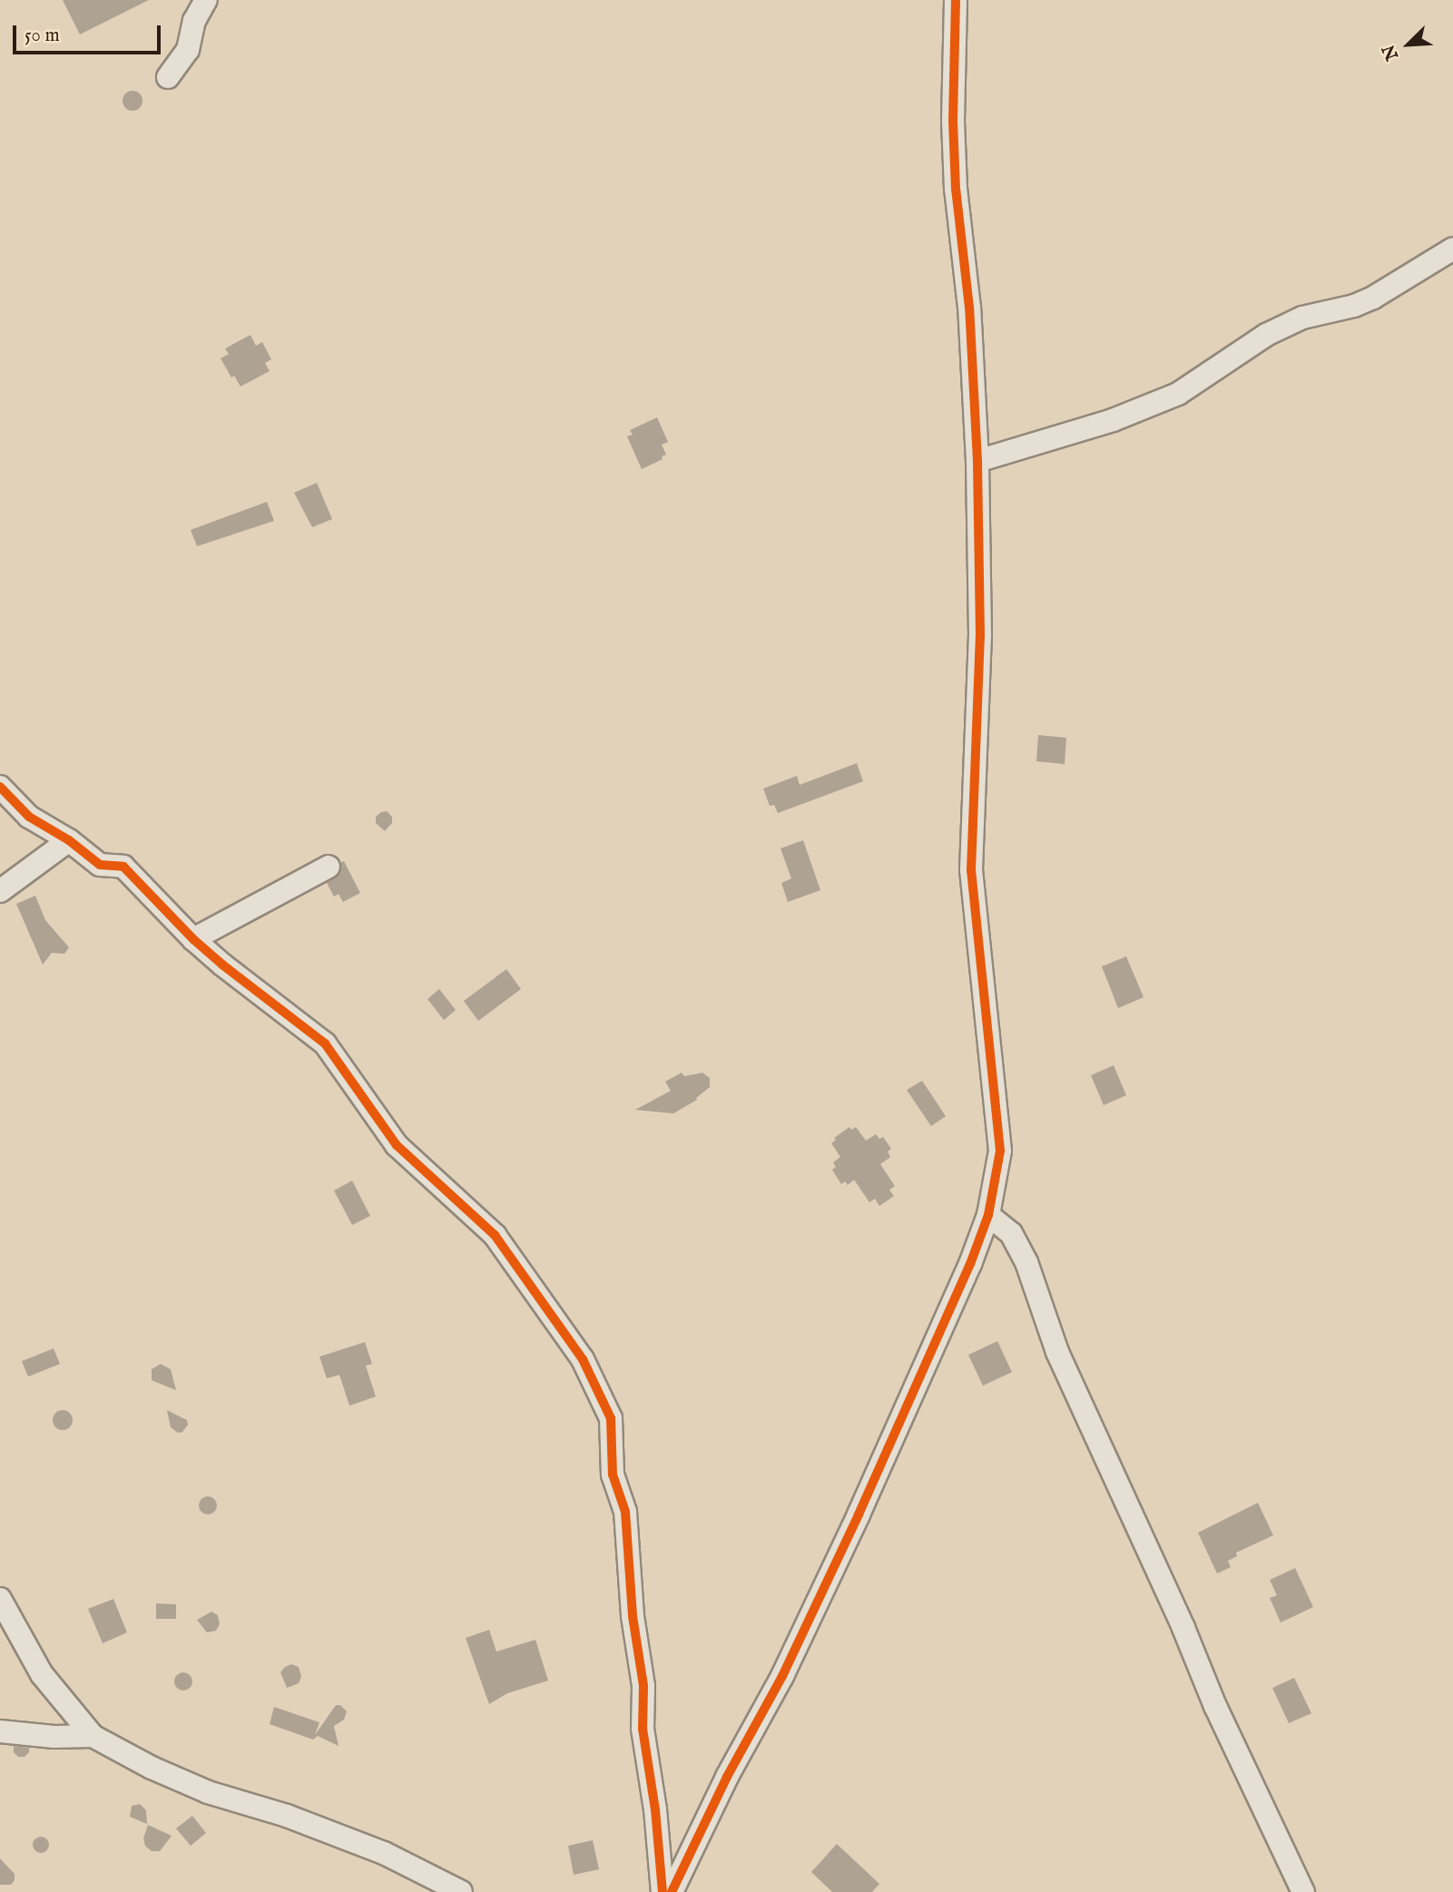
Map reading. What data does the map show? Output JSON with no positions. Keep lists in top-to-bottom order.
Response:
{
  "scale_bar": "50 m",
  "north": "bottom left"
}
